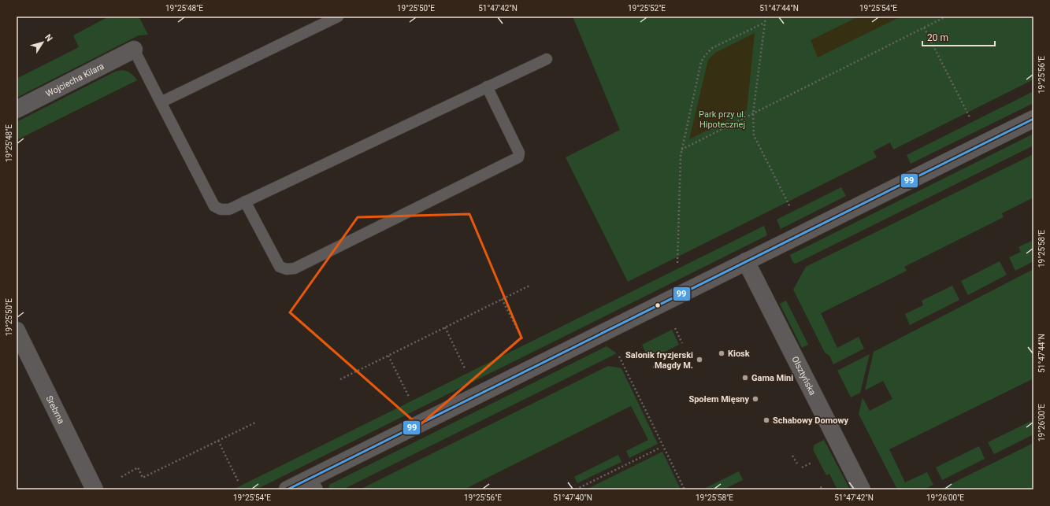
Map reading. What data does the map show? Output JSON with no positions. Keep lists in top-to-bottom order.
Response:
{
  "streets": {
    "street": ["Wojciecha Kilara", "Olsztyńska", "Srebrna"]
  },
  "parks": ["Park przy ul. Hipotecznej"],
  "places": [
    "Kiosk",
    "Salonik fryzjerski Magdy M.",
    "Gama Mini",
    "Społem Mięsny",
    "Schabowy Domowy"
  ],
  "lines": ["transit line 99"],
  "scale_bar": "20 m",
  "north": "top right",
  "coordinates": [
    "19°25'48\"E",
    "19°25'50\"E",
    "51°47'42\"N",
    "19°25'52\"E",
    "51°47'44\"N",
    "19°25'54\"E",
    "19°25'56\"E",
    "19°25'58\"E",
    "19°26'00\"E",
    "51°47'40\"N"
  ]
}
